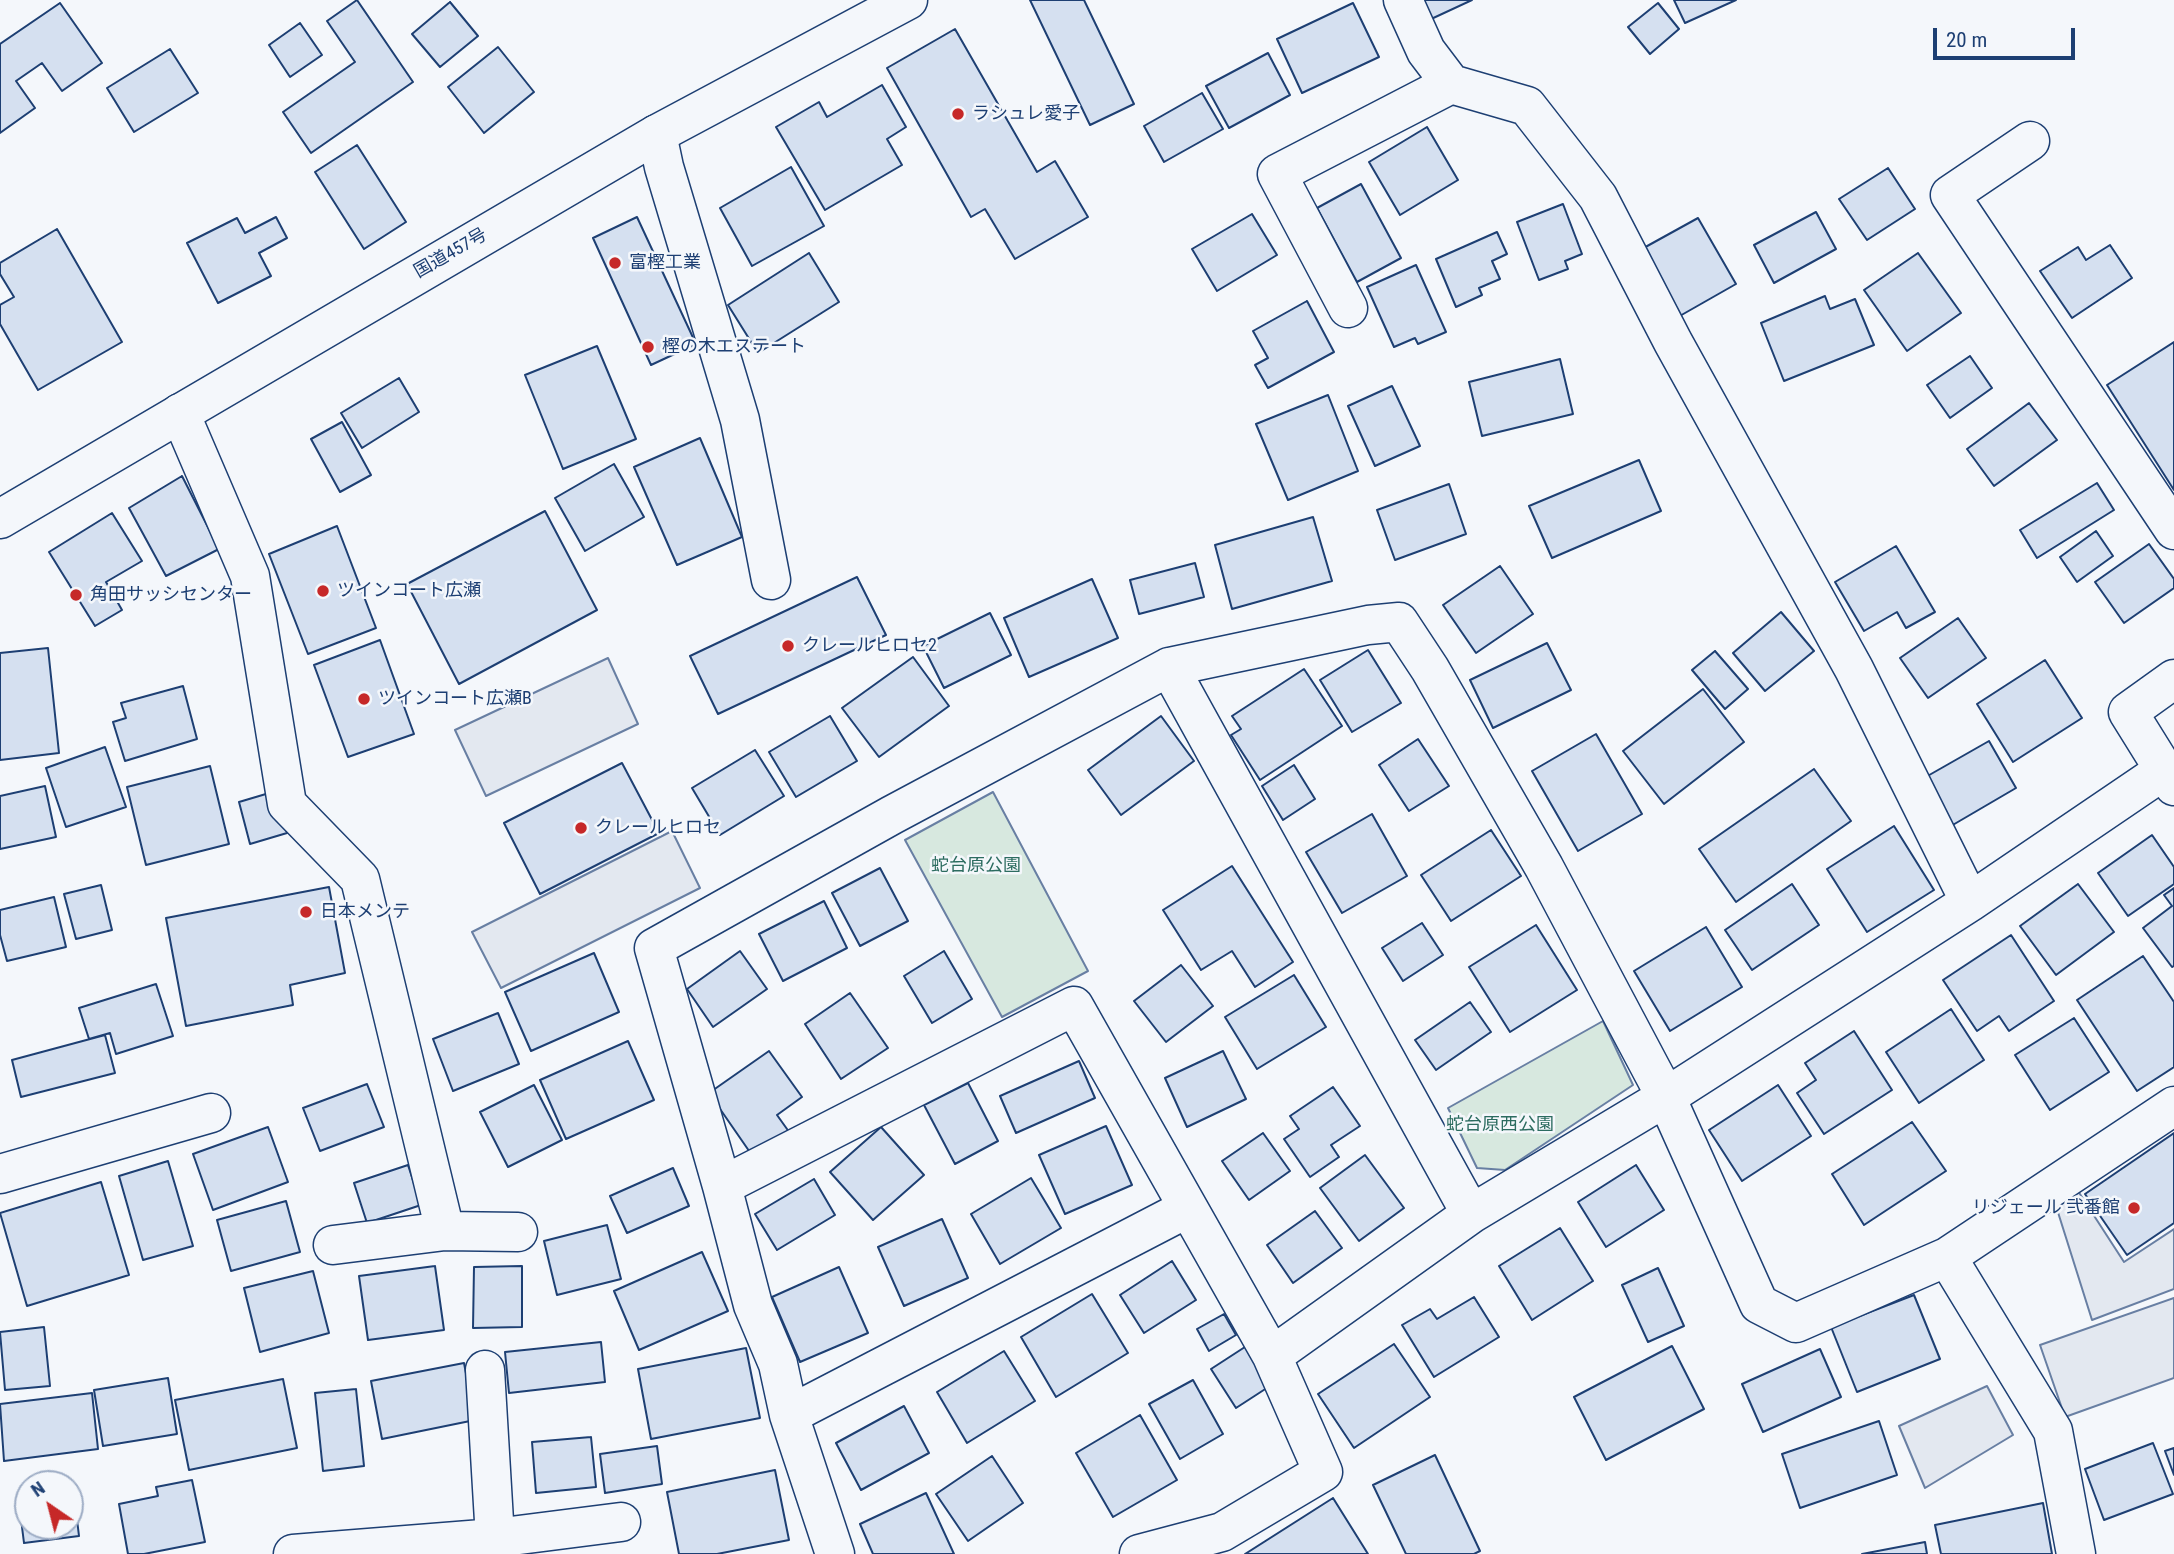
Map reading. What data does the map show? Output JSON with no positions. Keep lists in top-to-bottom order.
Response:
{
  "streets": {
    "main road": ["国道457号"]
  },
  "parks": ["蛇台原公園", "蛇台原西公園"],
  "places": [
    "ラシュレ愛子",
    "富樫工業",
    "樫の木エステート",
    "ツインコート広瀬",
    "角田サッシセンター",
    "クレールヒロセ2",
    "ツインコート広瀬B",
    "クレールヒロセ",
    "日本メンテ",
    "リジェール 弐番館"
  ],
  "scale_bar": "20 m",
  "north": "top left"
}
